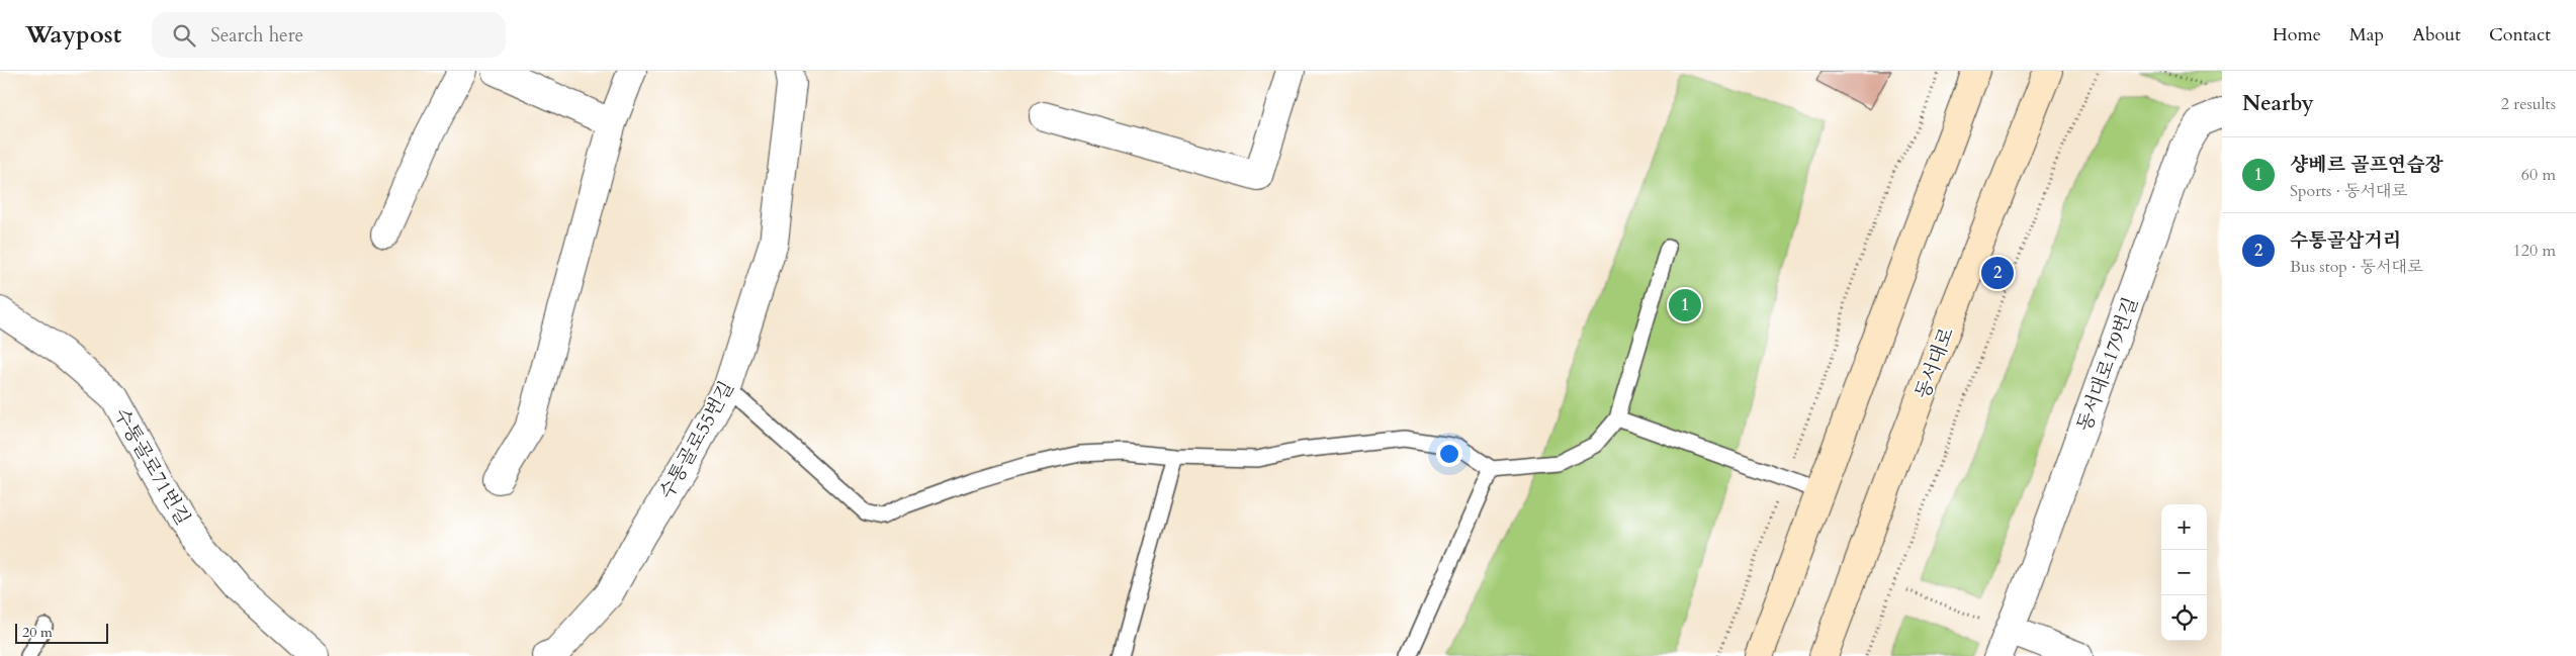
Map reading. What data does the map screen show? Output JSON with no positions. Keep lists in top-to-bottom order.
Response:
{
  "streets": {
    "street": [
      "동서대로",
      "동서대로179번길",
      "수통골로55번길",
      "수통골로71번길"
    ]
  },
  "scale_bar": "20 m",
  "page": {
    "header": "Waypost",
    "search": "Search here",
    "nav": [
      "Home",
      "Map",
      "About",
      "Contact"
    ],
    "heading": ["Nearby", "2 results"],
    "list": [
      {
        "mark": "1",
        "name": "샹베르 골프연습장",
        "note": "Sports · 동서대로",
        "value": "60 m"
      },
      {
        "mark": "2",
        "name": "수통골삼거리",
        "note": "Bus stop · 동서대로",
        "value": "120 m"
      }
    ],
    "pins": ["2", "1"],
    "map_buttons": ["+", "−"],
    "scale": "20 m"
  }
}
